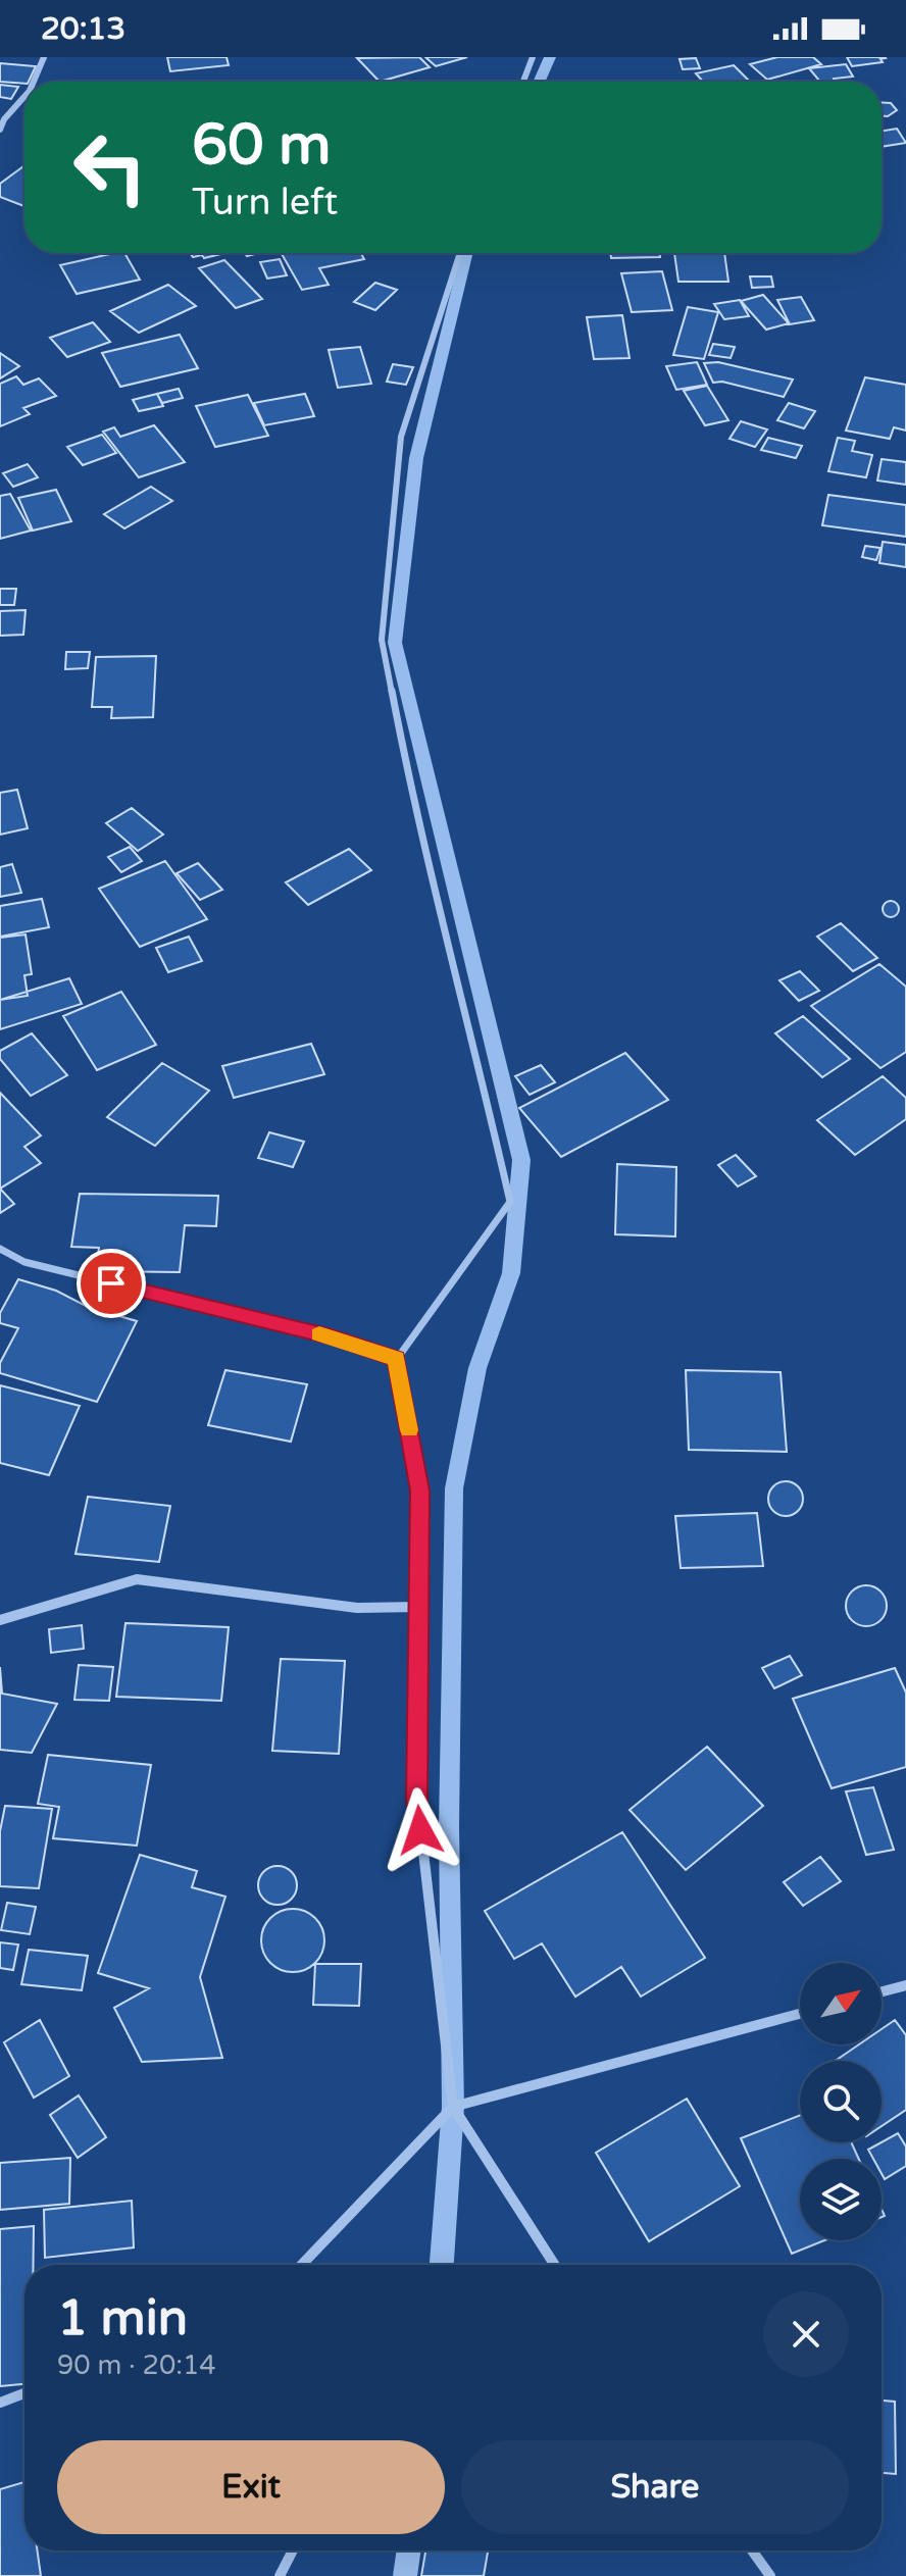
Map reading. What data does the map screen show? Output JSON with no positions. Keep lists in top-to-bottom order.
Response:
{
  "north": "top right",
  "page": {
    "status": "20:13",
    "turn": ["60 m", "Turn left"],
    "heading": ["1 min", "90 m · 20:14"],
    "buttons": ["Exit", "Share"]
  }
}
